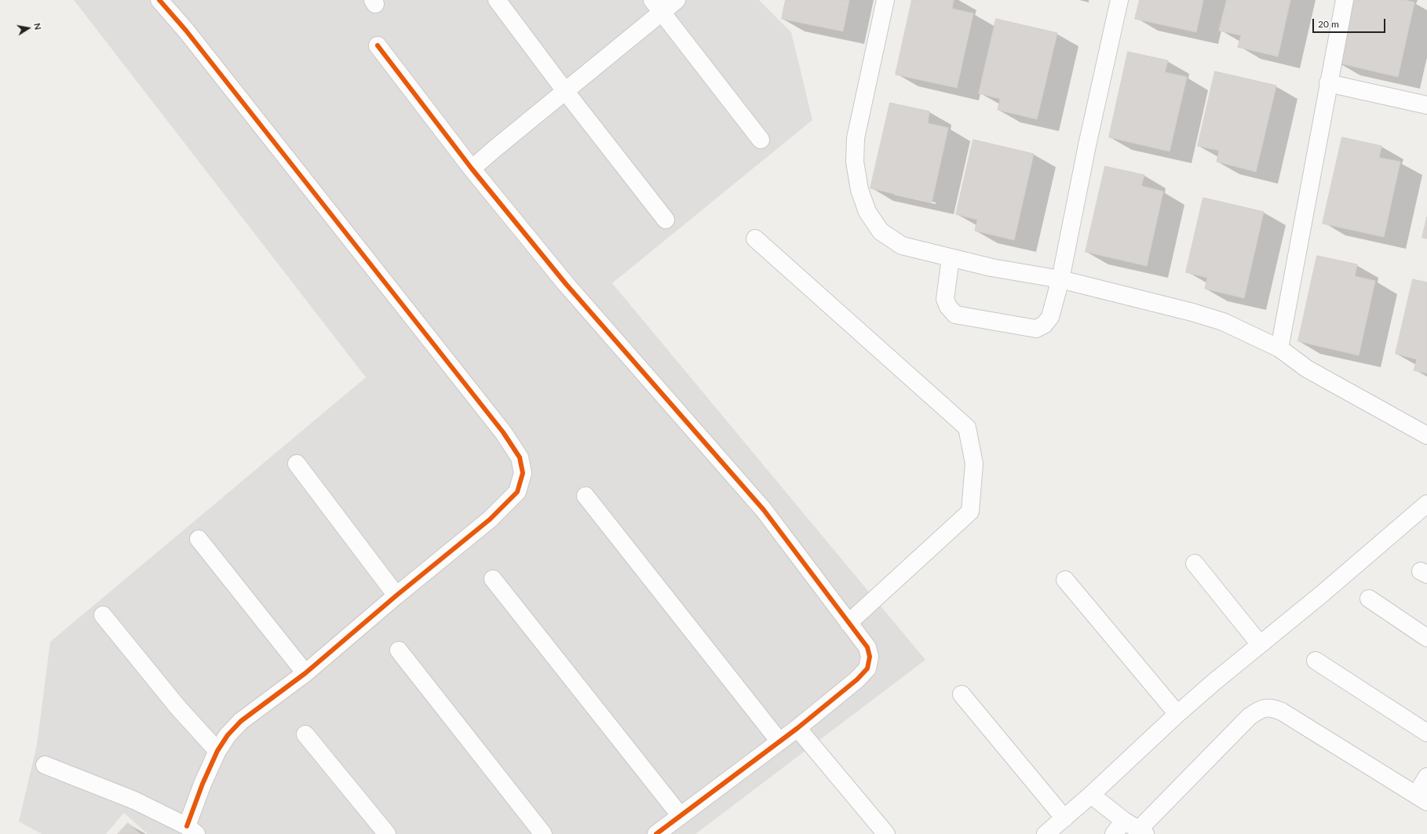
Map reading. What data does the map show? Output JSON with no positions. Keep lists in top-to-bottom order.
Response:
{
  "scale_bar": "20 m",
  "north": "right"
}
